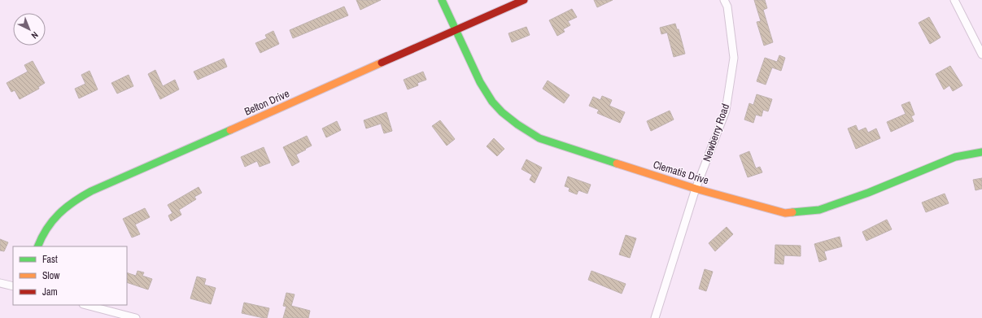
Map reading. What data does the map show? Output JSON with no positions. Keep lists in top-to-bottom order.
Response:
{
  "streets": {
    "street": ["Belton Drive", "Newberry Road", "Clematis Drive"]
  },
  "crossings": [
    ["Belton Drive", "Clematis Drive"],
    ["Newberry Road", "Clematis Drive"]
  ],
  "legend": ["Fast", "Slow", "Jam"],
  "north": "bottom right"
}
